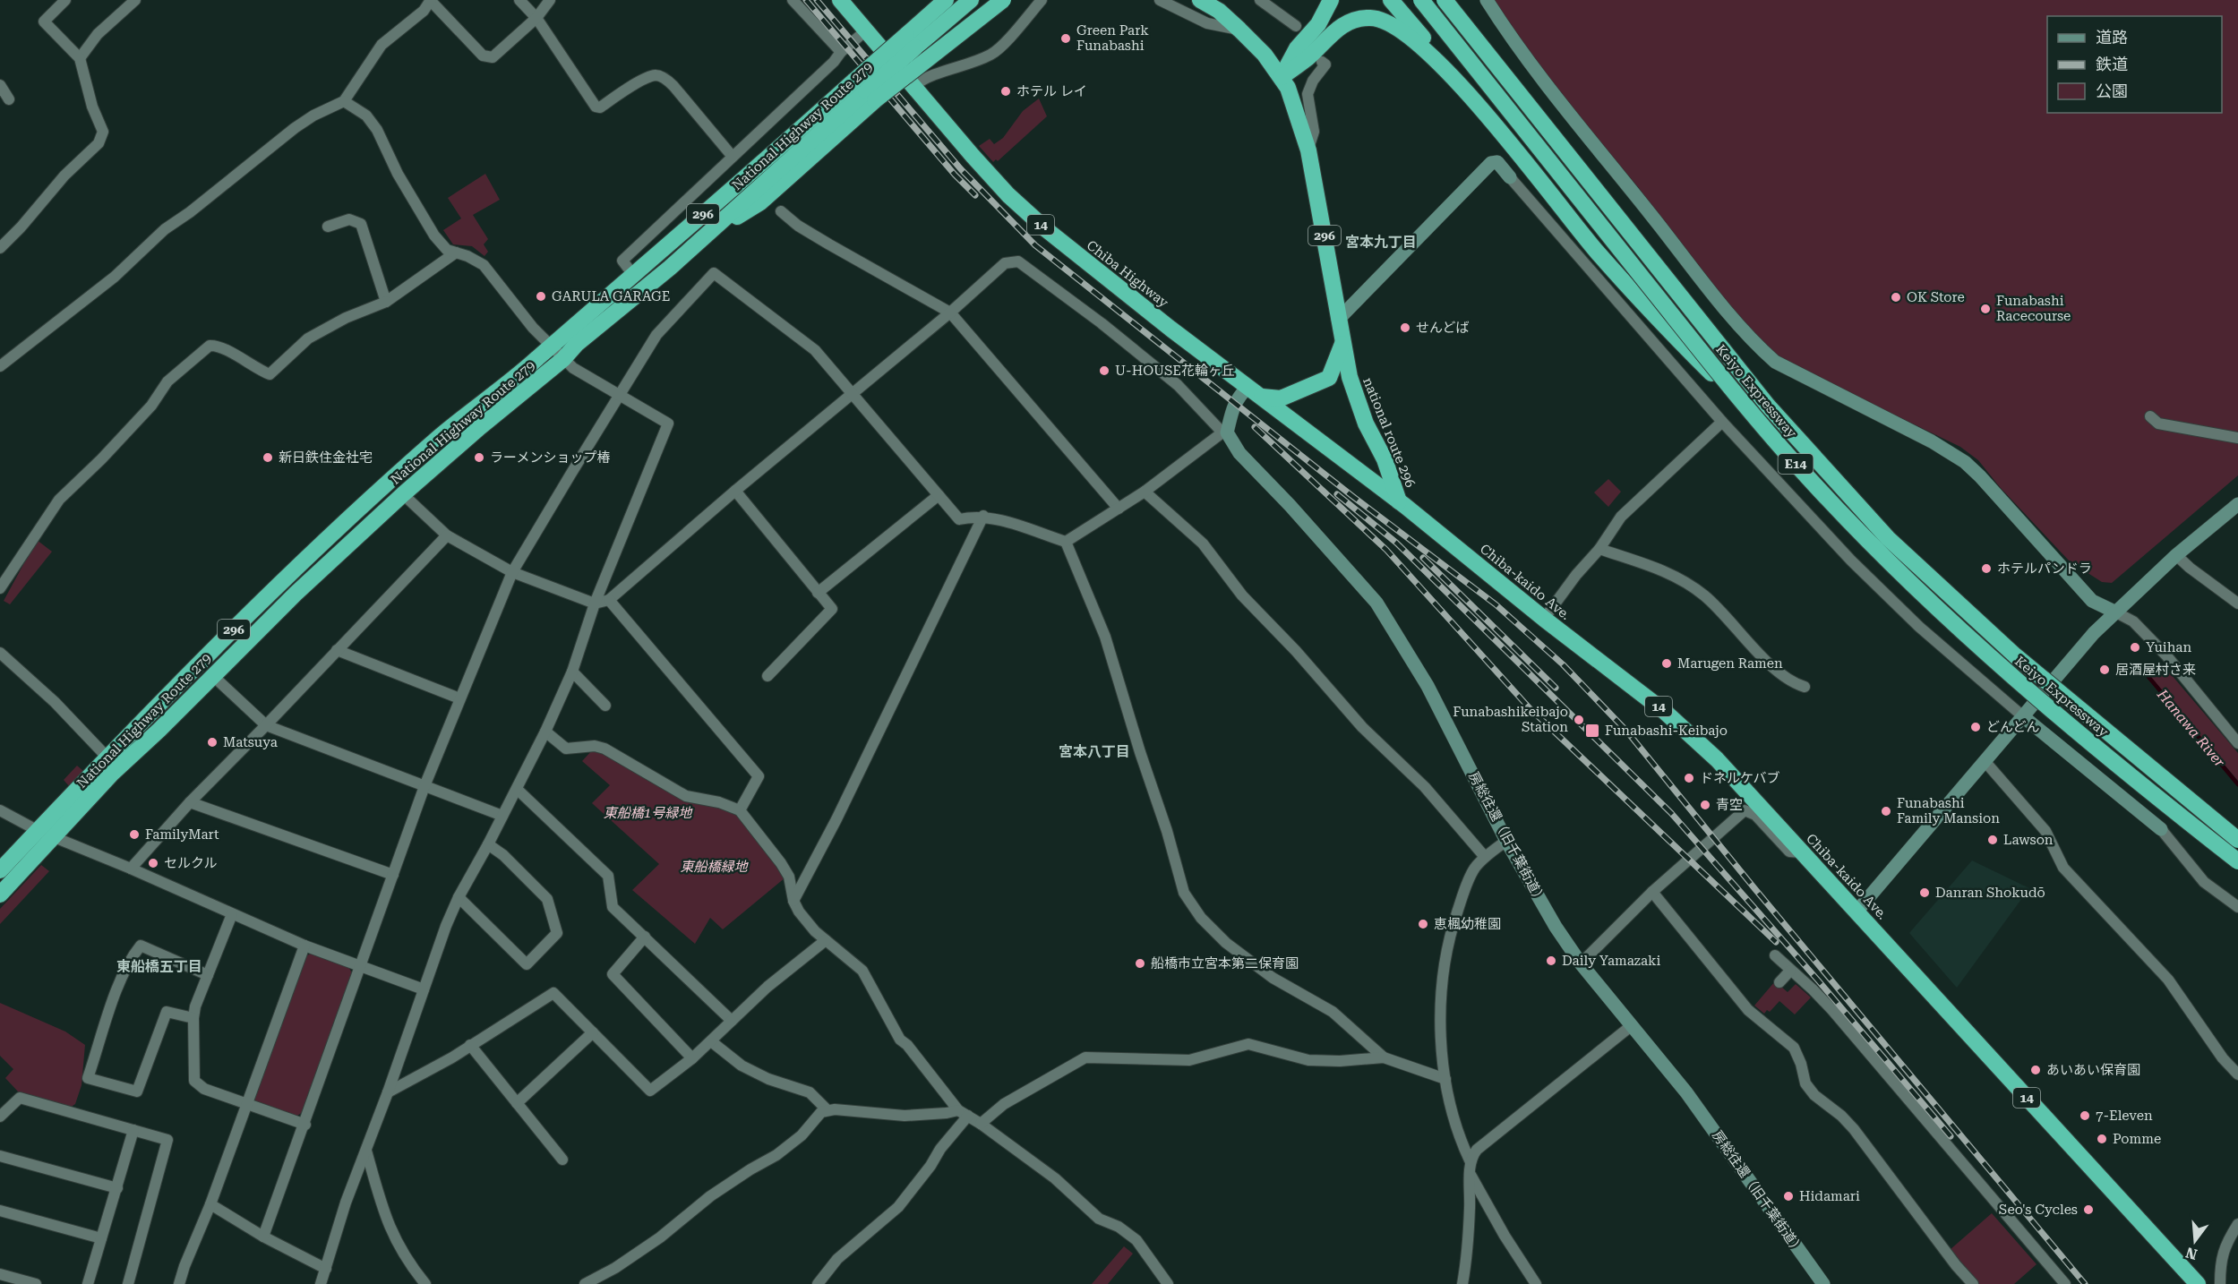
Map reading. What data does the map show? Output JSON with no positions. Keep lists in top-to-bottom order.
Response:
{
  "streets": {
    "highway": [
      "National Highway Route 279",
      "296",
      "14",
      "Chiba Highway",
      "Keiyo Expressway",
      "national route 296",
      "E14",
      "Chiba-kaido Ave."
    ],
    "street": ["房総往還（旧千葉街道）"]
  },
  "crossings": [
    ["Chiba Highway", "national route 296"],
    ["Chiba Highway", "Chiba-kaido Ave."]
  ],
  "districts": ["宮本九丁目", "宮本八丁目", "東船橋五丁目"],
  "water": ["Hanawa River"],
  "parks": ["東船橋1号緑地", "東船橋緑地"],
  "places": {
    "other": [
      "Green Park Funabashi",
      "ホテル レイ",
      "GARULA GARAGE",
      "OK Store",
      "Funabashi Racecourse",
      "せんどば",
      "U-HOUSE花輪ヶ丘",
      "新日鉄住金社宅",
      "ラーメンショップ椿",
      "ホテルパンドラ",
      "Yuihan",
      "Marugen Ramen",
      "居酒屋村さ来",
      "Funabashikeibajo Station",
      "どんどん",
      "Matsuya",
      "ドネルケバブ",
      "青空",
      "Funabashi Family Mansion",
      "FamilyMart",
      "Lawson",
      "セルクル",
      "Danran Shokudō",
      "恵楓幼稚園",
      "Daily Yamazaki",
      "船橋市立宮本第二保育園",
      "あいあい保育園",
      "7-Eleven",
      "Pomme",
      "Hidamari",
      "Seo's Cycles"
    ],
    "transit": ["Funabashi-Keibajo"]
  },
  "legend": ["道路", "鉄道", "公園"],
  "north": "bottom"
}
